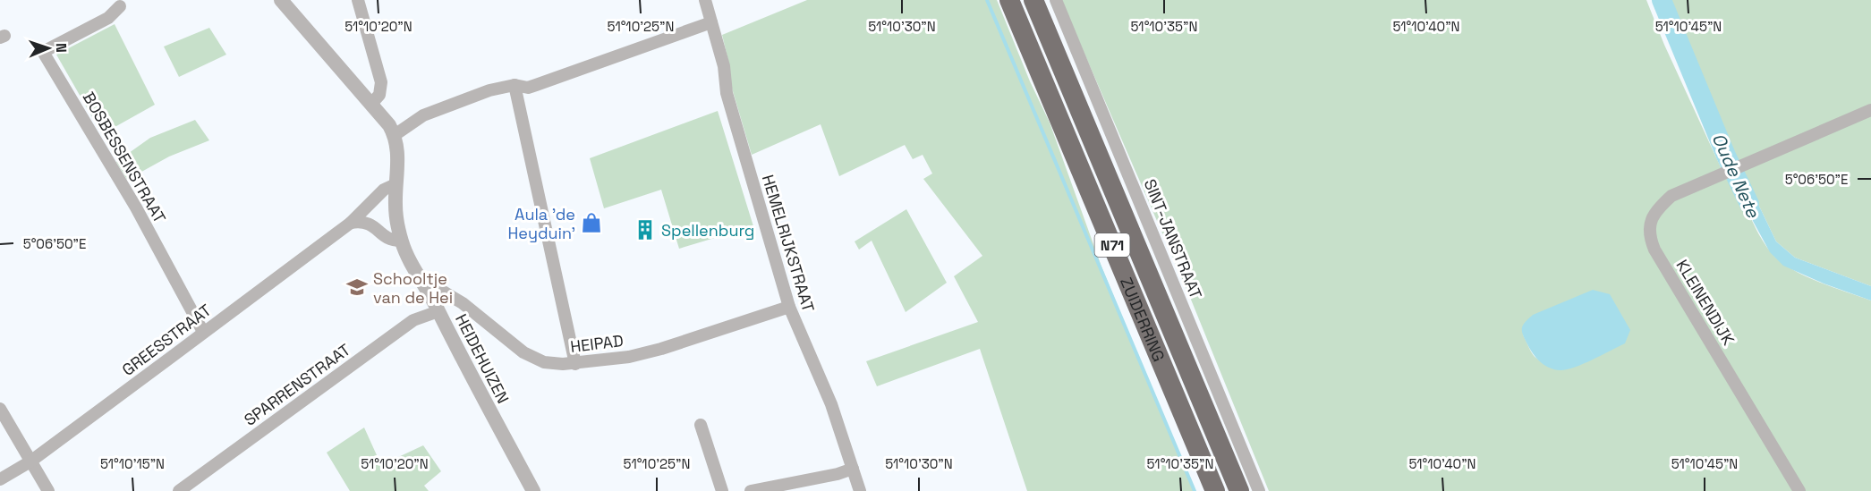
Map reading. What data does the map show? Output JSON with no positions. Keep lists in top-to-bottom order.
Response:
{
  "streets": {
    "highway": ["N71", "ZUIDERRING"],
    "street": [
      "BOSBESSENSTRAAT",
      "SINT-JANSTRAAT",
      "HEMELRIJKSTRAAT",
      "KLEINENDIJK",
      "GREESSTRAAT",
      "HEIPAD",
      "HEIDEHUIZEN",
      "SPARRENSTRAAT"
    ]
  },
  "crossings": [
    ["BOSBESSENSTRAAT", "GREESSTRAAT"],
    ["HEMELRIJKSTRAAT", "HEIPAD"],
    ["GREESSTRAAT", "HEIDEHUIZEN"],
    ["HEIPAD", "HEIDEHUIZEN"],
    ["HEIDEHUIZEN", "SPARRENSTRAAT"]
  ],
  "water": ["Oude Nete"],
  "places": {
    "shop": ["Aula 'de Heyduin'"],
    "building": ["Spellenburg"],
    "school or university": ["Schooltje van de Hei"]
  },
  "north": "right",
  "coordinates": [
    "51°10'20\"N",
    "51°10'25\"N",
    "51°10'30\"N",
    "51°10'35\"N",
    "51°10'40\"N",
    "51°10'45\"N",
    "5°06'50\"E",
    "51°10'15\"N"
  ]
}
